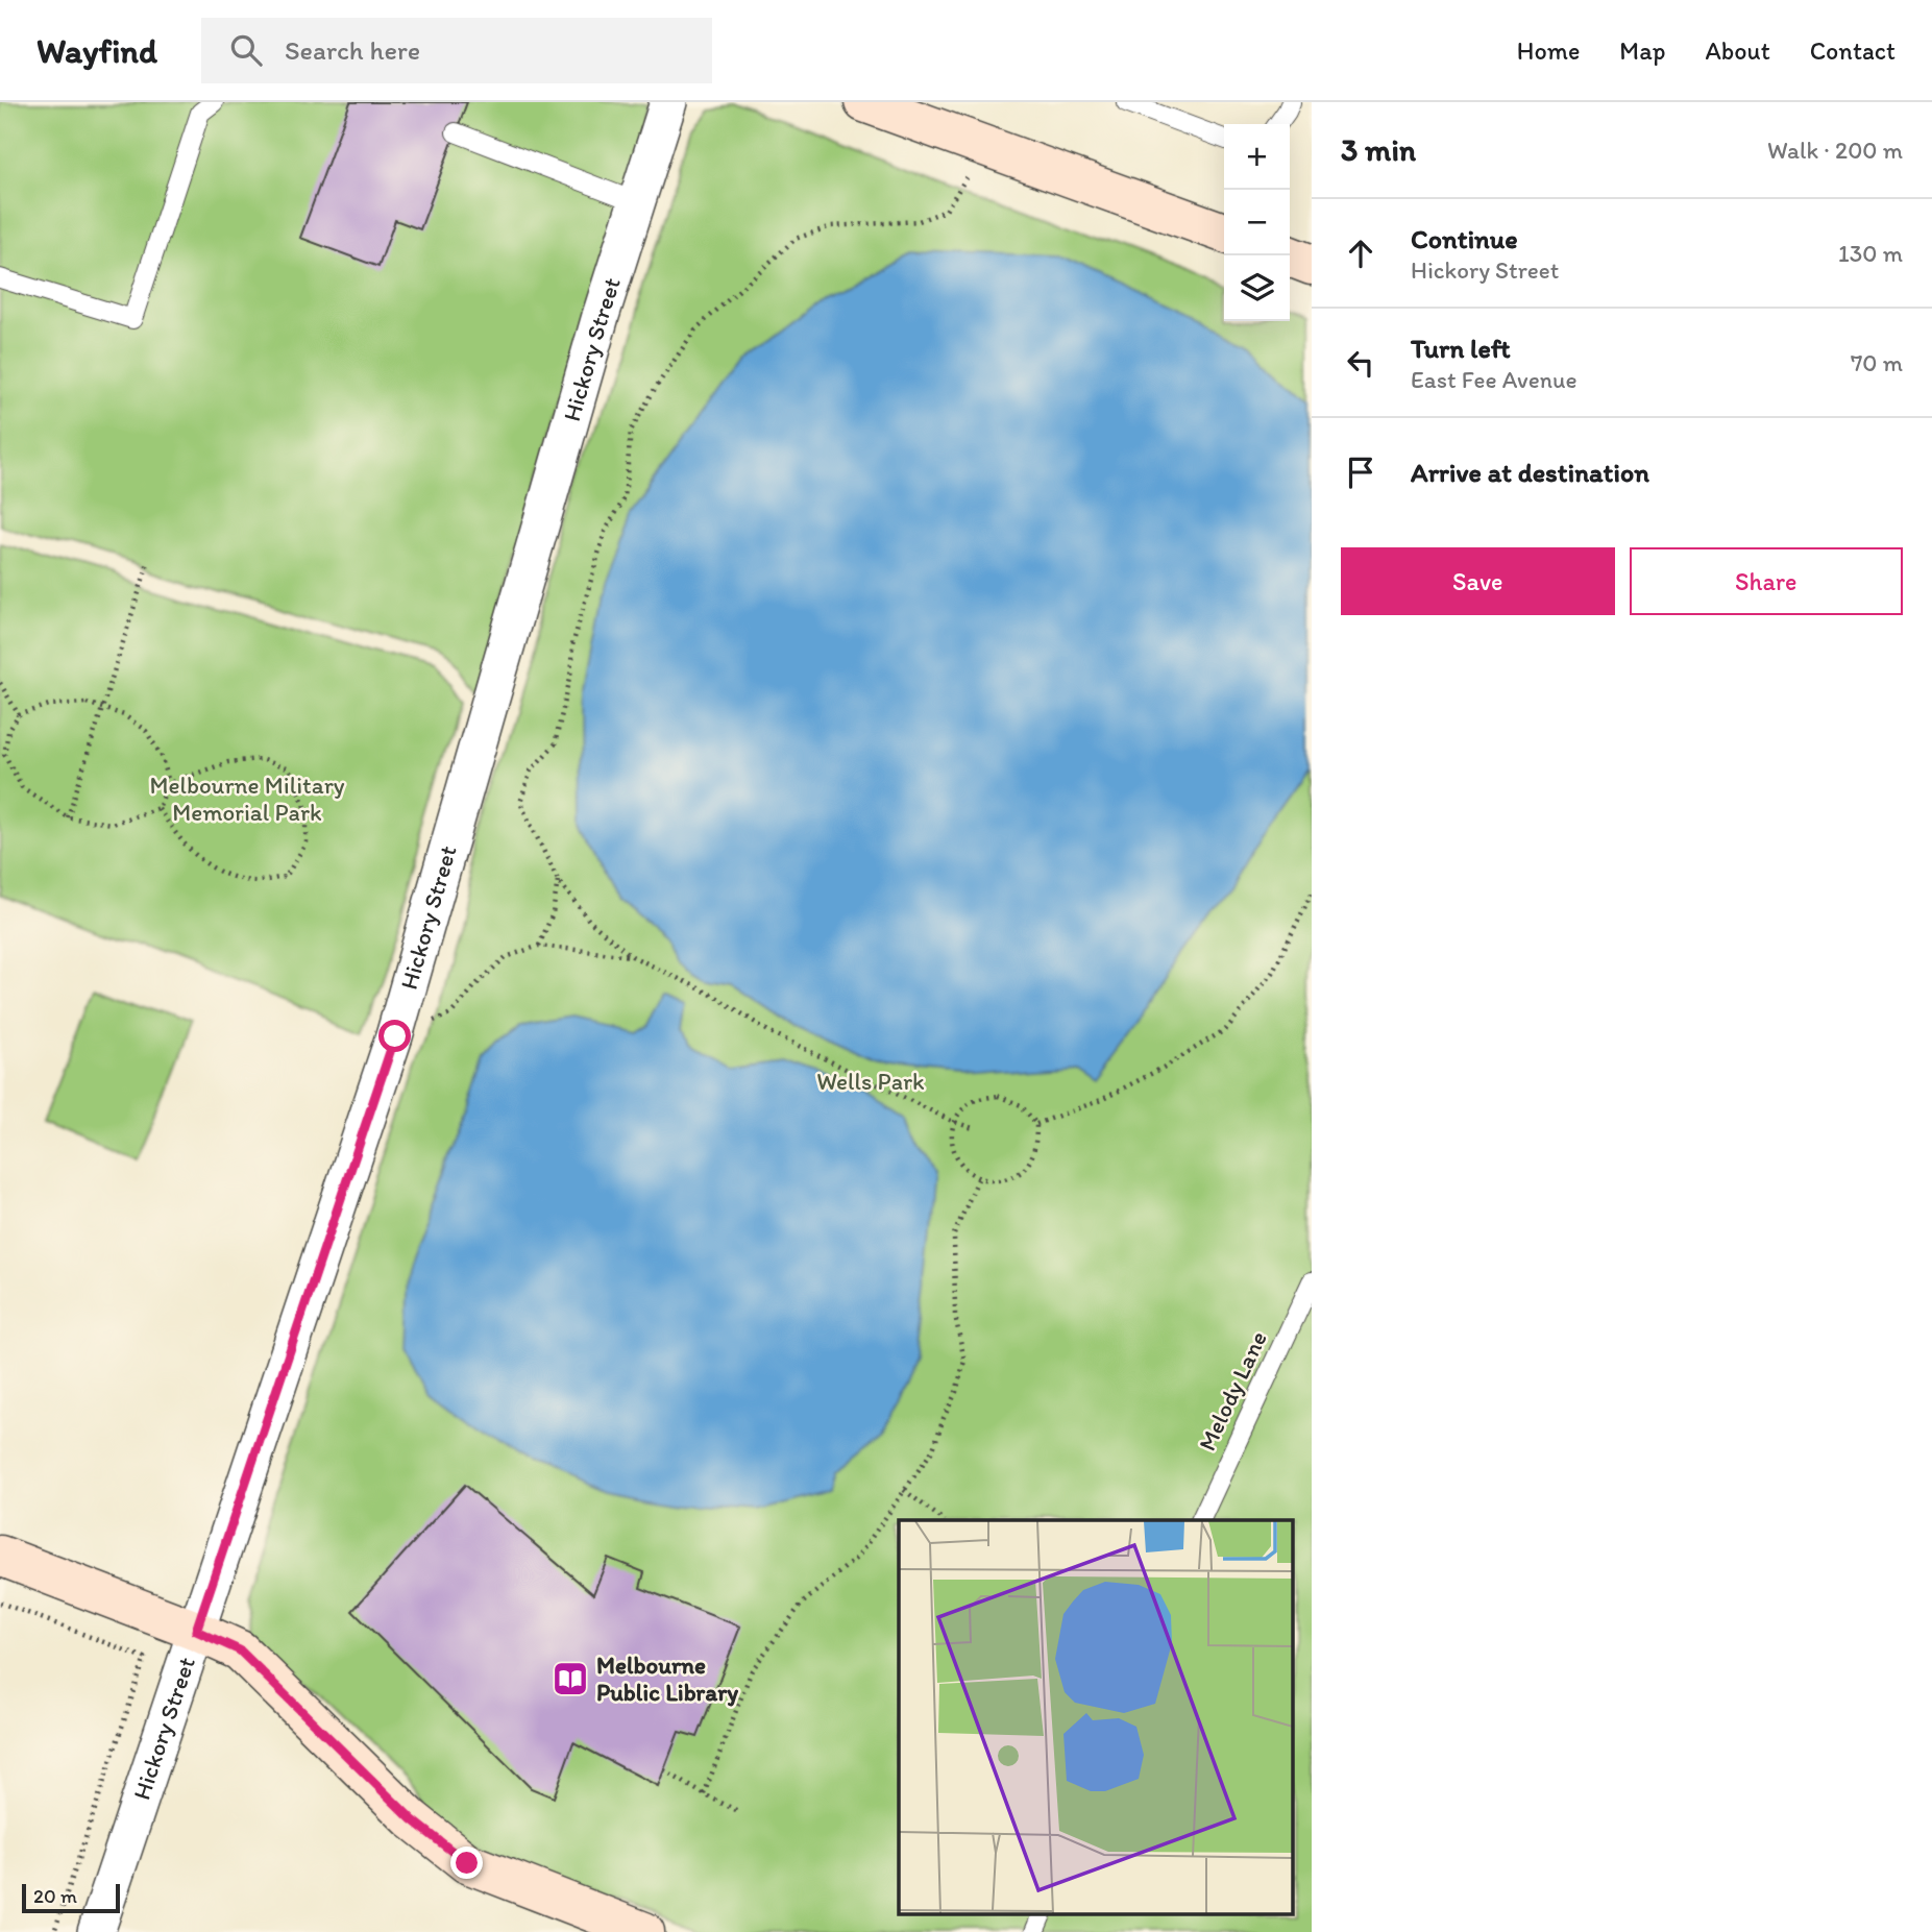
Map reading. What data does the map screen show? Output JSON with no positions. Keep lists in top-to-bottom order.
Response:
{
  "streets": {
    "street": ["Hickory Street"],
    "lane": ["Melody Lane"]
  },
  "parks": ["Melbourne Military Memorial Park", "Wells Park"],
  "places": {
    "library": ["Melbourne Public Library"]
  },
  "scale_bar": "20 m",
  "page": {
    "header": "Wayfind",
    "search": "Search here",
    "nav": [
      "Home",
      "Map",
      "About",
      "Contact"
    ],
    "heading": ["3 min", "Walk · 200 m"],
    "map_buttons": ["+", "−"],
    "list": [
      ["Continue", "Hickory Street", "130 m"],
      ["Turn left", "East Fee Avenue", "70 m"],
      "Arrive at destination"
    ],
    "buttons": ["Save", "Share"],
    "scale": "20 m"
  }
}
